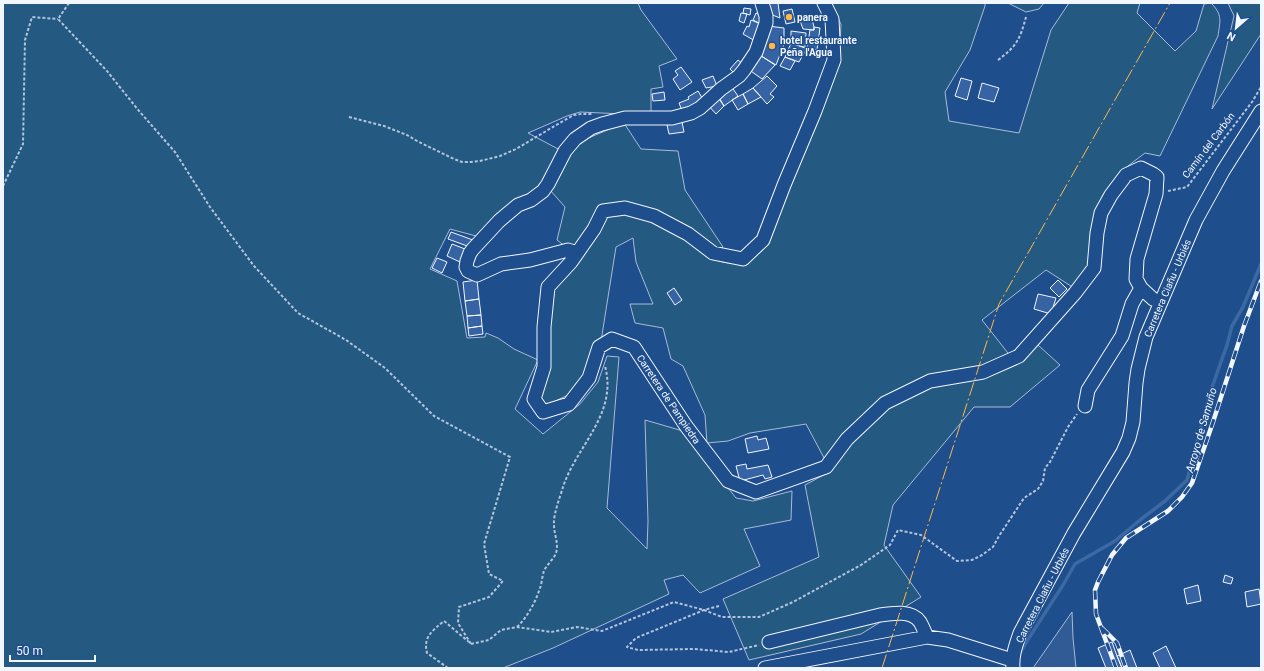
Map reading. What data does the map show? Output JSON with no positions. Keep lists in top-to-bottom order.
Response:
{
  "streets": {
    "street": ["Carretera Ciañu - Urbiés", "Carretera de Pampiedra"],
    "path": ["Camín del Carbón"]
  },
  "crossings": [
    ["Camín del Carbón", "Carretera de Pampiedra"]
  ],
  "water": ["Arroyo de Samuño"],
  "places": ["panera", "hotel restaurante Peña l'Agua"],
  "scale_bar": "50 m",
  "north": "bottom left"
}
